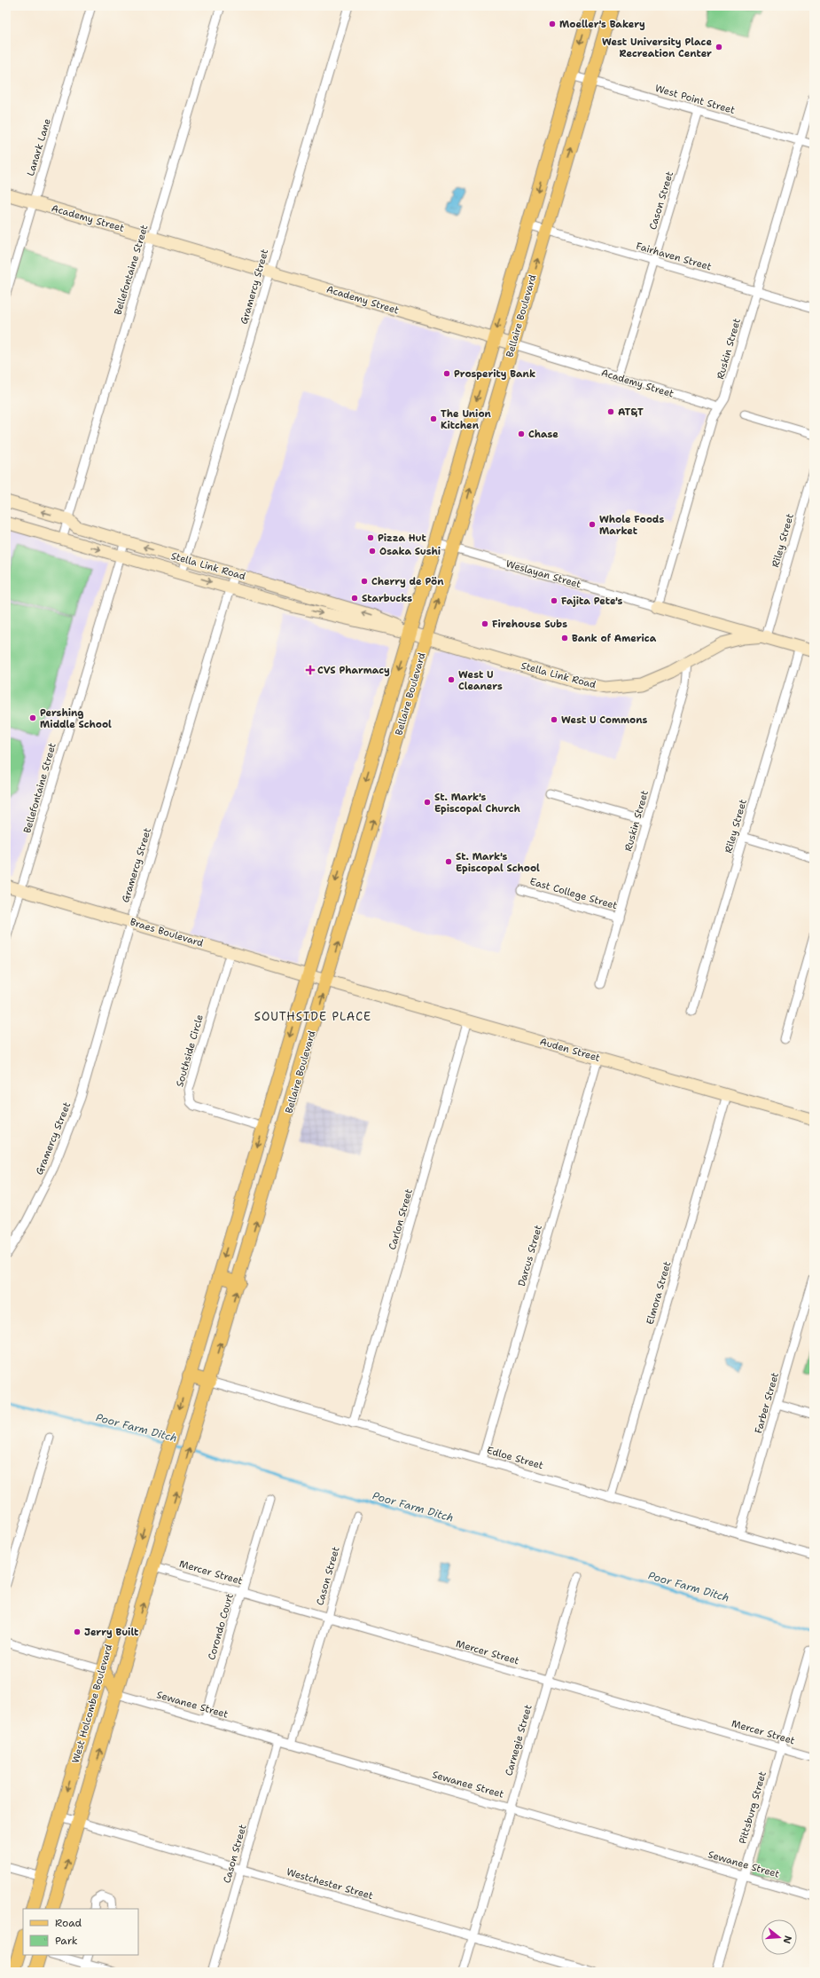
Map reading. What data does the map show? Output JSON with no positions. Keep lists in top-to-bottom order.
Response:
{
  "streets": {
    "main road": ["Bellaire Boulevard", "West Holcombe Boulevard"],
    "street": [
      "West Point Street",
      "Lanark Lane",
      "Cason Street",
      "Academy Street",
      "Fairhaven Street",
      "Bellefontaine Street",
      "Gramercy Street",
      "Ruskin Street",
      "Riley Street",
      "Stella Link Road",
      "Weslayan Street",
      "East College Street",
      "Braes Boulevard",
      "Auden Street",
      "Southside Circle",
      "Carlon Street",
      "Darcus Street",
      "Elmora Street",
      "Farber Street",
      "Edloe Street",
      "Mercer Street",
      "Corondo Court",
      "Sewanee Street",
      "Carnegie Street",
      "Pittsburg Street",
      "Westchester Street"
    ]
  },
  "crossings": [
    ["West Point Street", "Cason Street"],
    ["West Point Street", "Bellaire Boulevard"],
    ["West Point Street", "Ruskin Street"],
    ["Lanark Lane", "Academy Street"],
    ["Cason Street", "Academy Street"],
    ["Cason Street", "Fairhaven Street"],
    ["Cason Street", "Mercer Street"],
    ["Cason Street", "Sewanee Street"],
    ["Cason Street", "Westchester Street"],
    ["Academy Street", "Bellefontaine Street"],
    ["Academy Street", "Gramercy Street"],
    ["Academy Street", "Bellaire Boulevard"],
    ["Academy Street", "Ruskin Street"],
    ["Fairhaven Street", "Bellaire Boulevard"],
    ["Fairhaven Street", "Ruskin Street"],
    ["Bellefontaine Street", "Stella Link Road"],
    ["Bellefontaine Street", "Braes Boulevard"],
    ["Gramercy Street", "Stella Link Road"],
    ["Gramercy Street", "Braes Boulevard"],
    ["Bellaire Boulevard", "Stella Link Road"],
    ["Bellaire Boulevard", "Weslayan Street"],
    ["Bellaire Boulevard", "Braes Boulevard"],
    ["Bellaire Boulevard", "Auden Street"],
    ["Bellaire Boulevard", "Southside Circle"],
    ["Bellaire Boulevard", "Edloe Street"],
    ["Bellaire Boulevard", "West Holcombe Boulevard"],
    ["Ruskin Street", "Stella Link Road"],
    ["Ruskin Street", "Weslayan Street"],
    ["Ruskin Street", "East College Street"],
    ["Riley Street", "Stella Link Road"],
    ["Riley Street", "Weslayan Street"],
    ["Stella Link Road", "Weslayan Street"],
    ["Braes Boulevard", "Auden Street"],
    ["Braes Boulevard", "Southside Circle"],
    ["Auden Street", "Carlon Street"],
    ["Auden Street", "Darcus Street"],
    ["Auden Street", "Elmora Street"],
    ["Carlon Street", "Edloe Street"],
    ["Darcus Street", "Edloe Street"],
    ["Elmora Street", "Edloe Street"],
    ["Farber Street", "Edloe Street"],
    ["Edloe Street", "West Holcombe Boulevard"],
    ["Mercer Street", "Corondo Court"],
    ["Mercer Street", "West Holcombe Boulevard"],
    ["Mercer Street", "Carnegie Street"],
    ["Mercer Street", "Pittsburg Street"],
    ["Corondo Court", "Sewanee Street"],
    ["West Holcombe Boulevard", "Sewanee Street"],
    ["West Holcombe Boulevard", "Westchester Street"],
    ["Sewanee Street", "Carnegie Street"],
    ["Sewanee Street", "Pittsburg Street"],
    ["Carnegie Street", "Westchester Street"]
  ],
  "districts": ["SOUTHSIDE PLACE"],
  "water": ["Poor Farm Ditch"],
  "places": {
    "other": [
      "Moeller's Bakery",
      "West University Place Recreation Center",
      "Prosperity Bank",
      "AT&T",
      "The Union Kitchen",
      "Chase",
      "Whole Foods Market",
      "Pizza Hut",
      "Osaka Sushi",
      "Cherry de Pön",
      "Starbucks",
      "Fajita Pete's",
      "Firehouse Subs",
      "Bank of America",
      "West U Cleaners",
      "Pershing Middle School",
      "West U Commons",
      "St. Mark's Episcopal Church",
      "St. Mark's Episcopal School",
      "Jerry Built"
    ],
    "health": ["CVS Pharmacy"]
  },
  "legend": ["Road", "Park"],
  "north": "right"
}
